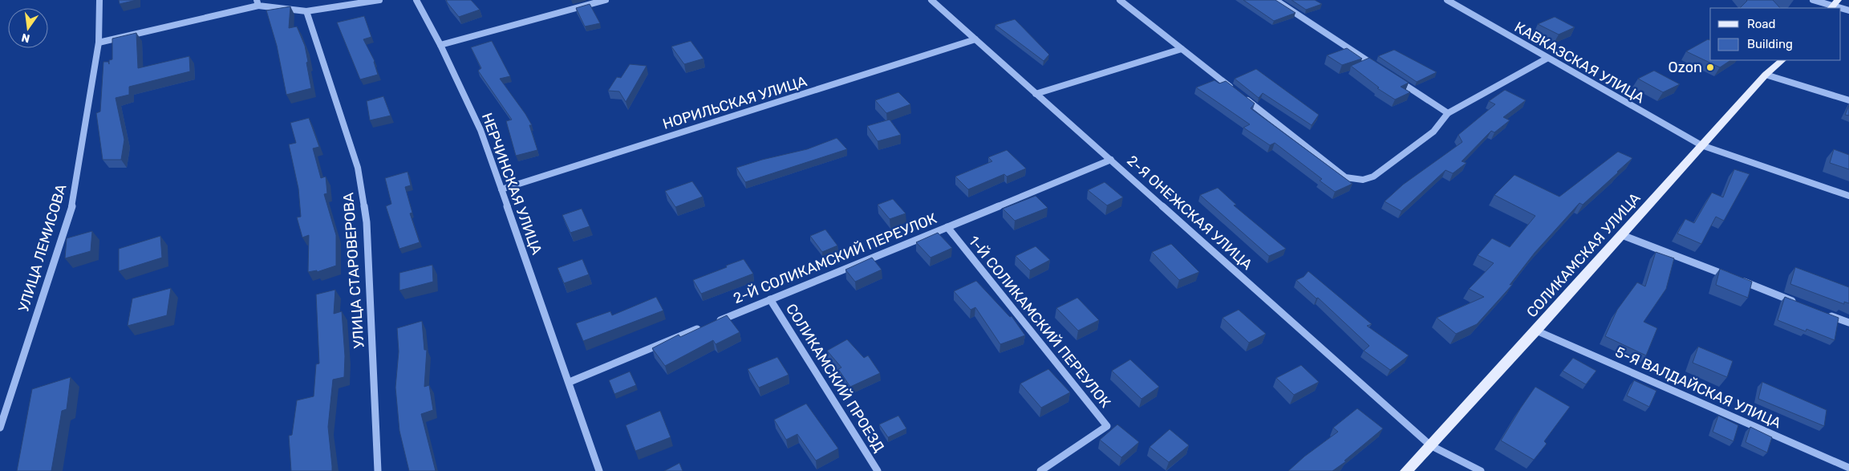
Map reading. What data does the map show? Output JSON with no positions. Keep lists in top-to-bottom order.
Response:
{
  "streets": {
    "main road": ["СОЛИКАМСКАЯ УЛИЦА"],
    "street": [
      "КАВКАЗСКАЯ УЛИЦА",
      "НОРИЛЬСКАЯ УЛИЦА",
      "НЕРЧИНСКАЯ УЛИЦА",
      "2-Я ОНЕЖСКАЯ УЛИЦА",
      "УЛИЦА ЛЕМИСОВА",
      "2-Й СОЛИКАМСКИЙ ПЕРЕУЛОК",
      "УЛИЦА СТАРОВЕРОВА",
      "1-Й СОЛИКАМСКИЙ ПЕРЕУЛОК",
      "СОЛИКАМСКИЙ ПРОЕЗД",
      "5-Я ВАЛДАЙСКАЯ УЛИЦА"
    ]
  },
  "crossings": [
    ["КАВКАЗСКАЯ УЛИЦА", "СОЛИКАМСКАЯ УЛИЦА"],
    ["НОРИЛЬСКАЯ УЛИЦА", "НЕРЧИНСКАЯ УЛИЦА"],
    ["НОРИЛЬСКАЯ УЛИЦА", "2-Я ОНЕЖСКАЯ УЛИЦА"],
    ["НЕРЧИНСКАЯ УЛИЦА", "2-Й СОЛИКАМСКИЙ ПЕРЕУЛОК"],
    ["2-Я ОНЕЖСКАЯ УЛИЦА", "СОЛИКАМСКАЯ УЛИЦА"],
    ["2-Я ОНЕЖСКАЯ УЛИЦА", "2-Й СОЛИКАМСКИЙ ПЕРЕУЛОК"],
    ["СОЛИКАМСКАЯ УЛИЦА", "5-Я ВАЛДАЙСКАЯ УЛИЦА"],
    ["2-Й СОЛИКАМСКИЙ ПЕРЕУЛОК", "1-Й СОЛИКАМСКИЙ ПЕРЕУЛОК"],
    ["2-Й СОЛИКАМСКИЙ ПЕРЕУЛОК", "СОЛИКАМСКИЙ ПРОЕЗД"]
  ],
  "places": ["Ozon"],
  "legend": ["Road", "Building"],
  "north": "bottom"
}
